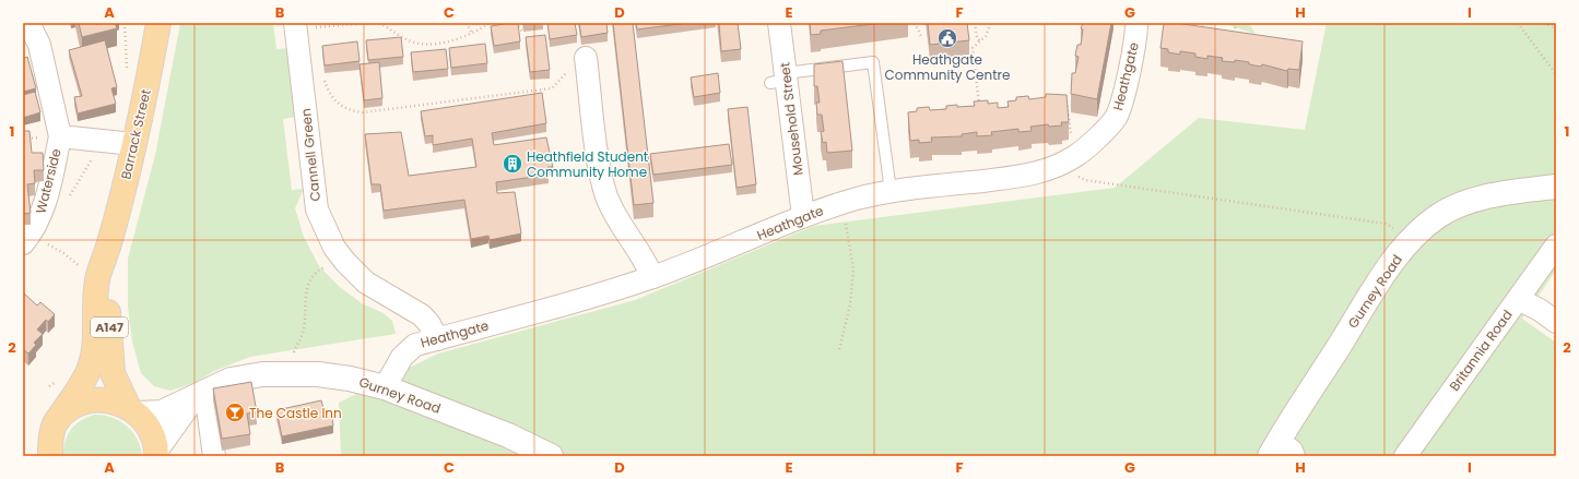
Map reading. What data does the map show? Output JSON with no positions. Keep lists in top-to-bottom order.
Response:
{
  "streets": {
    "main road": ["Barrack Street", "A147"],
    "street": [
      "Heathgate",
      "Mousehold Street",
      "Cannell Green",
      "Waterside",
      "Gurney Road",
      "Britannia Road"
    ]
  },
  "crossings": [
    ["Heathgate", "Mousehold Street"],
    ["Heathgate", "Cannell Green"],
    ["Heathgate", "Gurney Road"],
    ["Barrack Street", "Waterside"],
    ["Barrack Street", "Gurney Road"],
    ["Barrack Street", "A147"],
    ["Gurney Road", "A147"]
  ],
  "places": {
    "public building": ["Heathgate Community Centre"],
    "building": ["Heathfield Student Community Home"],
    "bar": ["The Castle Inn"]
  },
  "grid": {
    "columns": [
      "A",
      "B",
      "C",
      "D",
      "E",
      "F",
      "G",
      "H",
      "I"
    ],
    "rows": ["1", "2"]
  }
}
